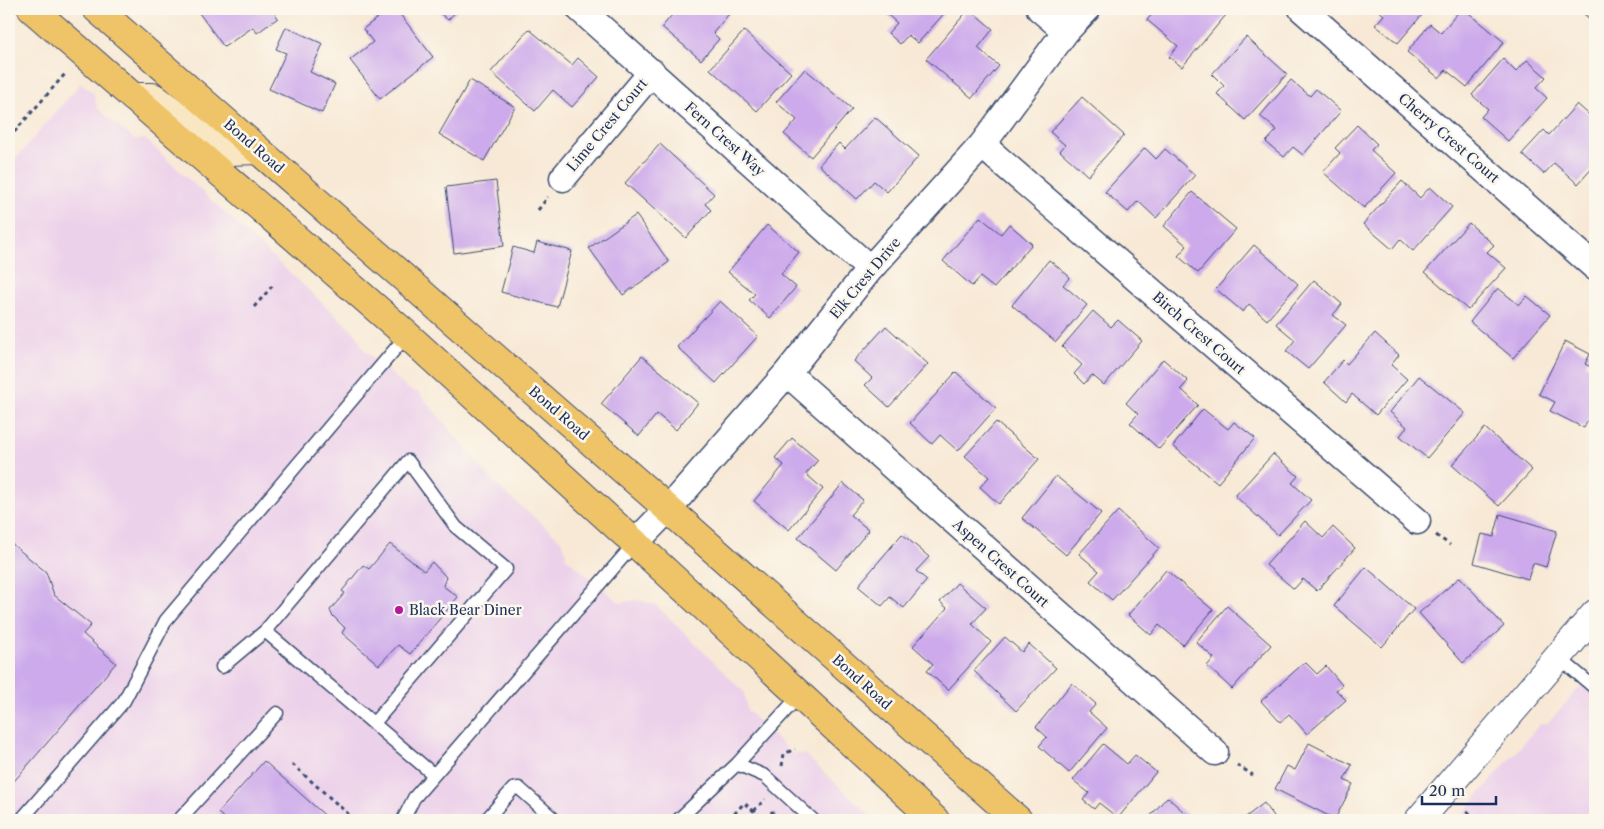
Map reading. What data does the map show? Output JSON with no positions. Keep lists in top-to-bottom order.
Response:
{
  "streets": {
    "main road": ["Bond Road"],
    "street": [
      "Lime Crest Court",
      "Cherry Crest Court",
      "Fern Crest Way",
      "Elk Crest Drive",
      "Birch Crest Court",
      "Aspen Crest Court"
    ]
  },
  "crossings": [
    ["Lime Crest Court", "Fern Crest Way"],
    ["Fern Crest Way", "Elk Crest Drive"],
    ["Bond Road", "Elk Crest Drive"],
    ["Elk Crest Drive", "Birch Crest Court"],
    ["Elk Crest Drive", "Aspen Crest Court"]
  ],
  "places": ["Black Bear Diner"],
  "scale_bar": "20 m"
}
